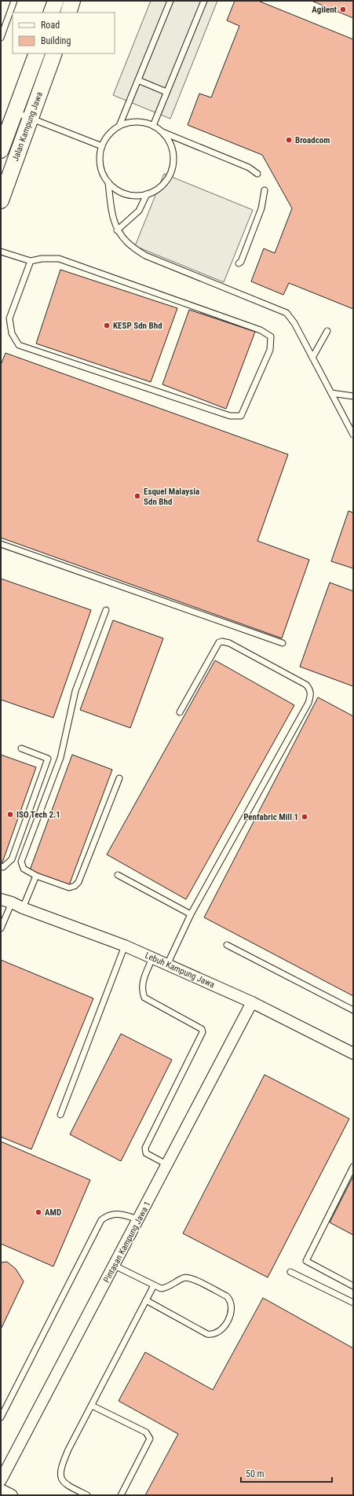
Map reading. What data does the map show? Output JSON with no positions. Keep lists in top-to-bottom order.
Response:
{
  "streets": {
    "street": ["Jalan Kampung Jawa", "Lebuh Kampung Jawa", "Pintasan Kampung Jawa 1"]
  },
  "crossings": [
    ["Lebuh Kampung Jawa", "Pintasan Kampung Jawa 1"]
  ],
  "places": [
    "Agilent",
    "Broadcom",
    "KESP Sdn Bhd",
    "Esquel Malaysia Sdn Bhd",
    "ISO Tech 2.1",
    "Penfabric Mill 1",
    "AMD"
  ],
  "legend": ["Road", "Building"],
  "scale_bar": "50 m"
}
